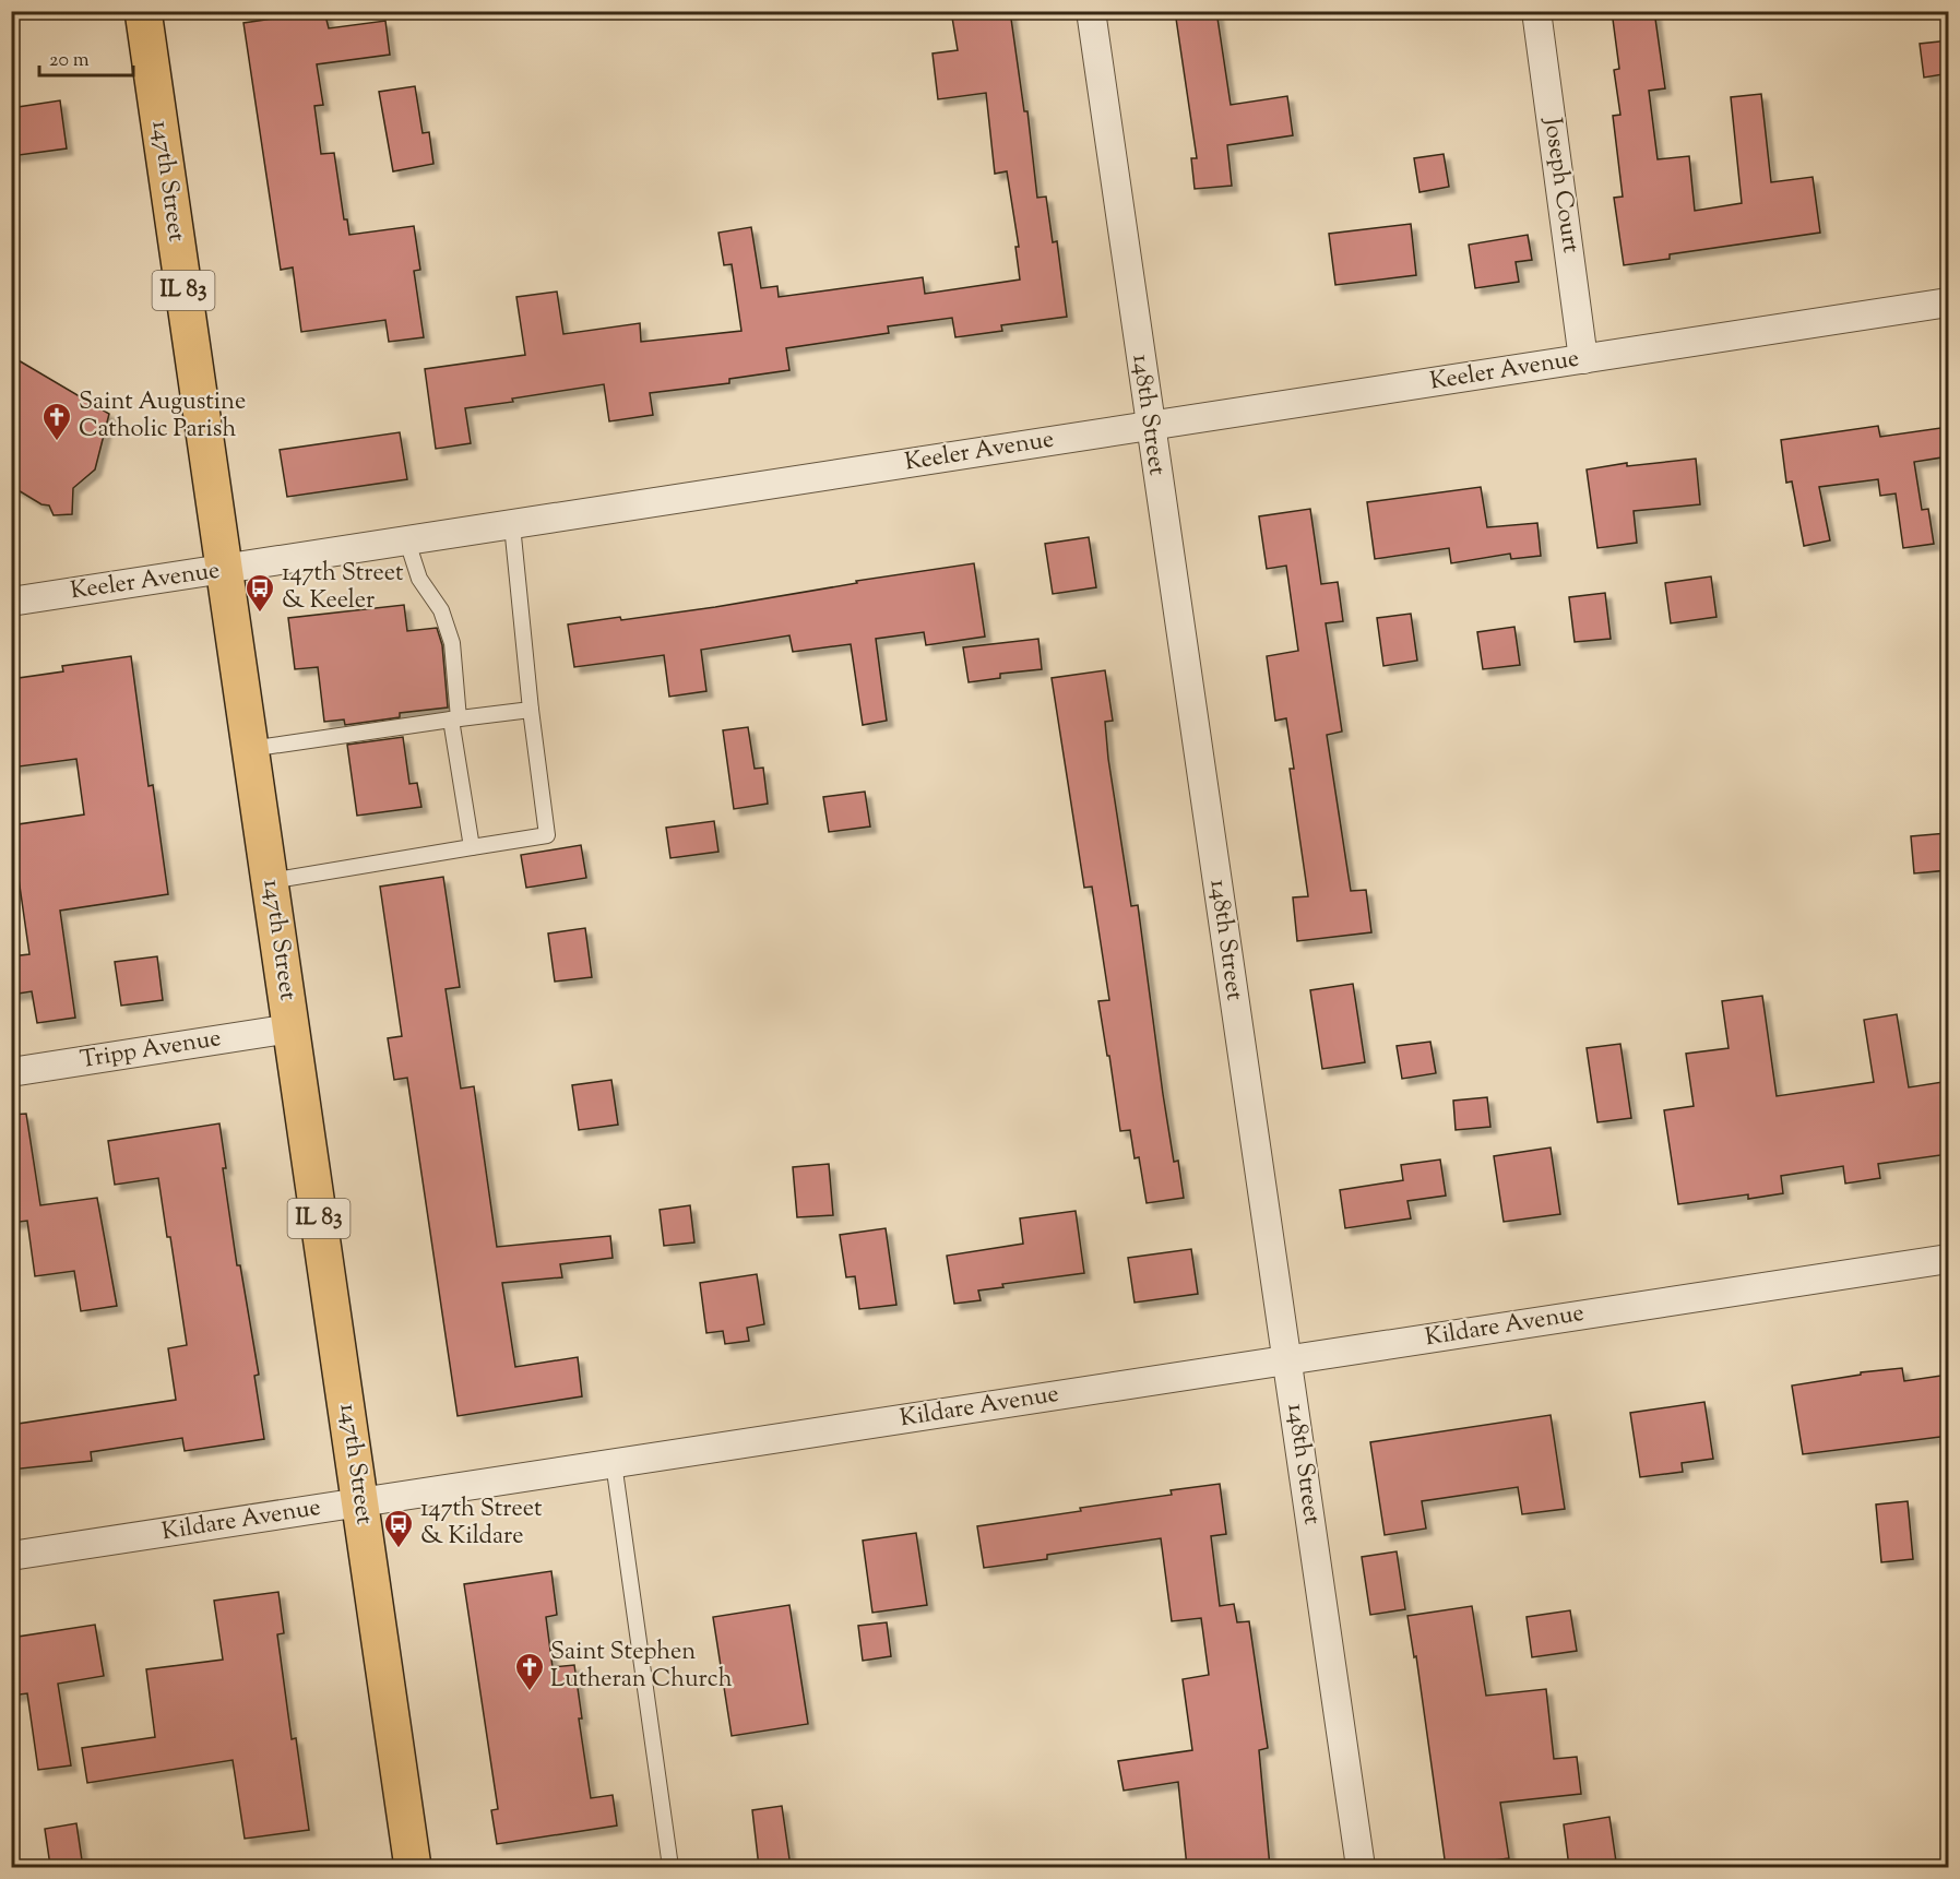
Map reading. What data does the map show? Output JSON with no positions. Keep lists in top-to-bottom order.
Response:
{
  "streets": {
    "main road": ["147th Street", "IL 83"],
    "street": [
      "Joseph Court",
      "Keeler Avenue",
      "148th Street",
      "Tripp Avenue",
      "Kildare Avenue"
    ]
  },
  "crossings": [
    ["147th Street", "Keeler Avenue"],
    ["147th Street", "Tripp Avenue"],
    ["147th Street", "Kildare Avenue"],
    ["Joseph Court", "Keeler Avenue"],
    ["Keeler Avenue", "148th Street"],
    ["148th Street", "Kildare Avenue"]
  ],
  "places": {
    "church": ["Saint Augustine Catholic Parish", "Saint Stephen Lutheran Church"],
    "bus stop": ["147th Street & Keeler", "147th Street & Kildare"]
  },
  "scale_bar": "20 m"
}
